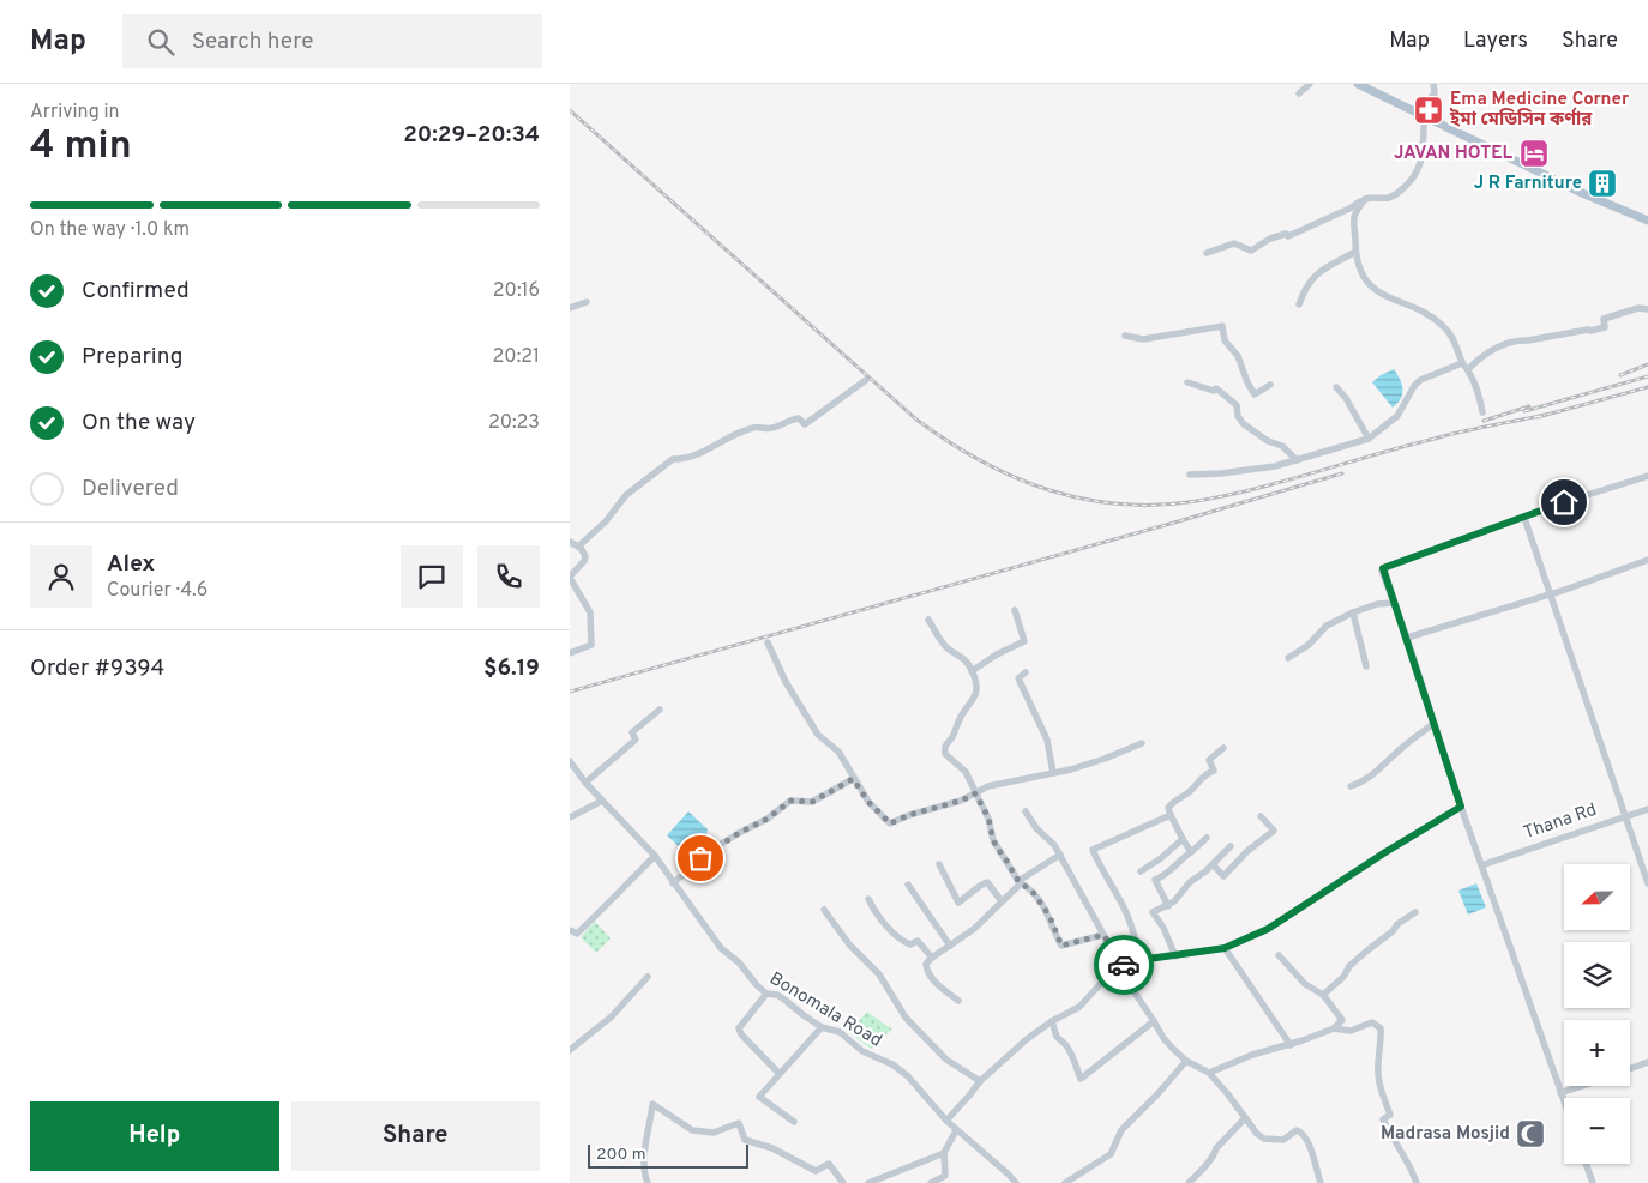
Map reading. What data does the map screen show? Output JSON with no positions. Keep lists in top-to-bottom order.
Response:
{
  "streets": {
    "street": ["Thana Rd", "Bonomala Road"]
  },
  "places": {
    "pharmacy": ["Ema Medicine Corner ইমা মেডিসিন কর্ণার"],
    "hotel": ["JAVAN HOTEL"],
    "building": ["J R Farniture"],
    "mosque": ["Madrasa Mosjid"]
  },
  "scale_bar": "200 m",
  "north": "left",
  "page": {
    "header": "Map",
    "search": "Search here",
    "nav": ["Map", "Layers", "Share"],
    "heading": ["4 min", "Arriving in", "20:29–20:34"],
    "panel": [
      "Alex",
      "Courier · 4.6",
      "Order #9394",
      "$6.19"
    ],
    "bar": "On the way · 1.0 km",
    "list": [
      ["Confirmed", "20:16"],
      ["Preparing", "20:21"],
      ["On the way", "20:23"],
      "Delivered"
    ],
    "map_buttons": ["+", "−"],
    "buttons": ["Help", "Share"],
    "scale": "200 m"
  }
}
